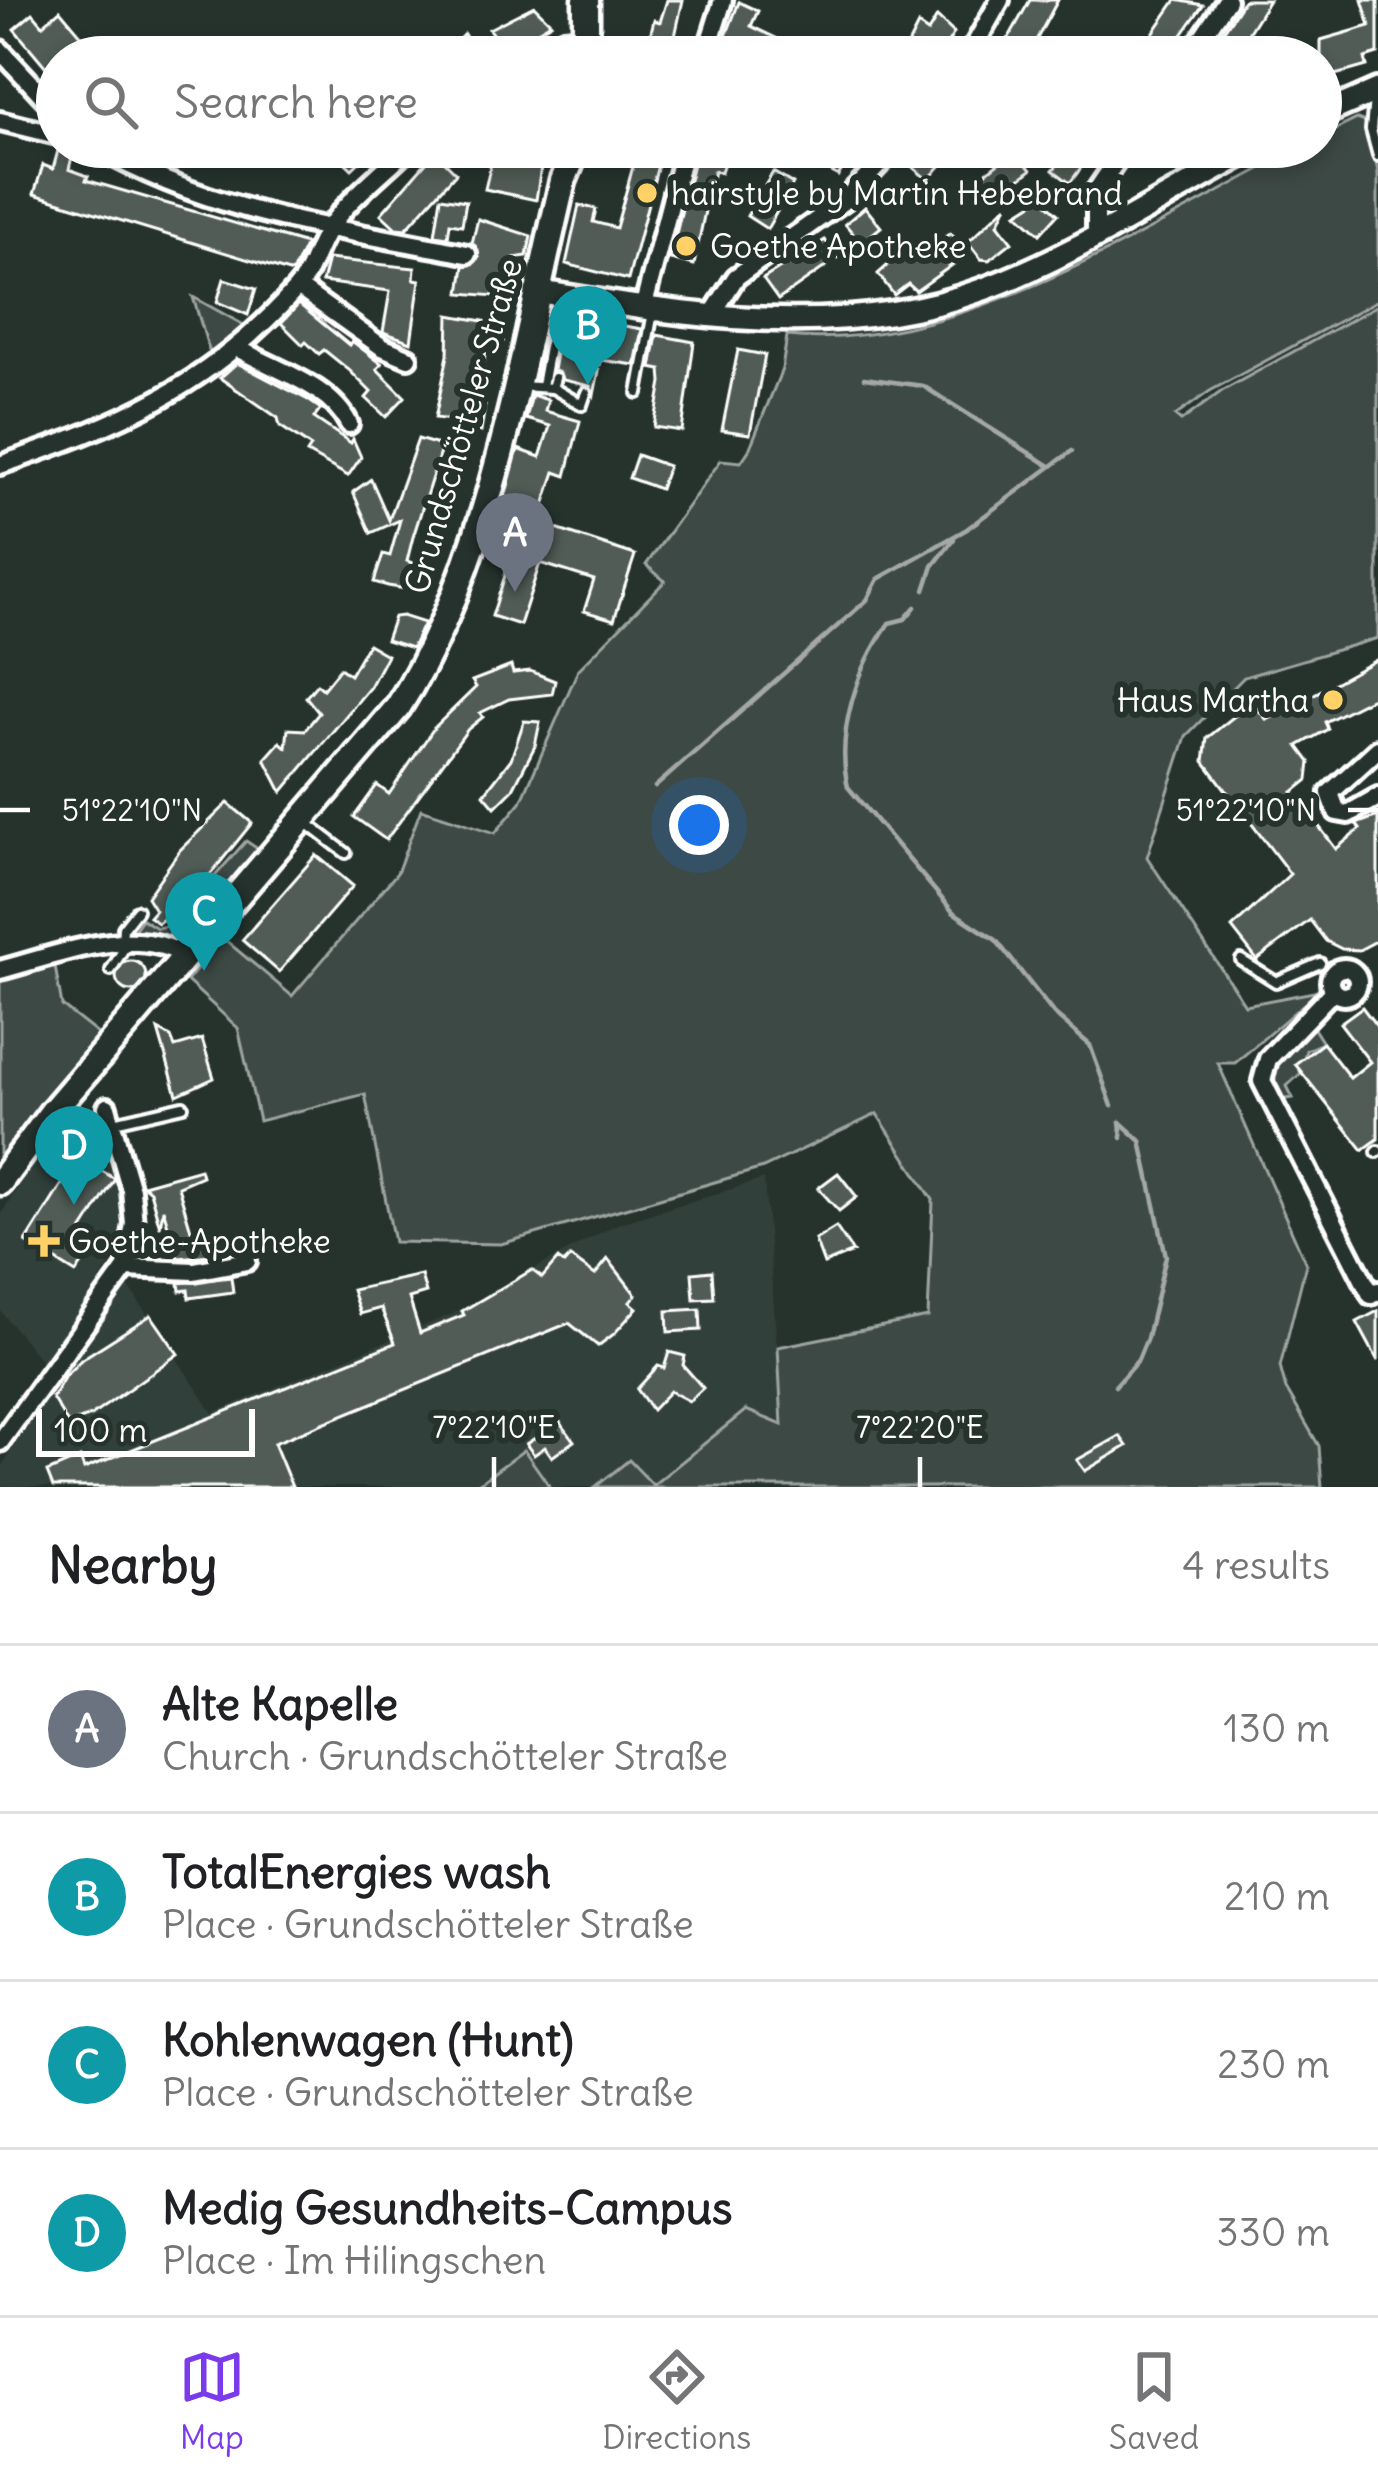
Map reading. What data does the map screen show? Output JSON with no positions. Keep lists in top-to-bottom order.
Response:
{
  "streets": {
    "main road": ["Grundschötteler Straße"]
  },
  "places": {
    "other": ["hairstyle by Martin Hebebrand", "Goethe Apotheke", "Haus Martha"],
    "health": ["Goethe-Apotheke"]
  },
  "scale_bar": "100 m",
  "page": {
    "search": "Search here",
    "pins": [
      "B",
      "A",
      "C",
      "D"
    ],
    "scale": "100 m",
    "heading": ["Nearby", "4 results"],
    "list": [
      {
        "mark": "A",
        "name": "Alte Kapelle",
        "note": "Church · Grundschötteler Straße",
        "value": "130 m"
      },
      {
        "mark": "B",
        "name": "TotalEnergies wash",
        "note": "Place · Grundschötteler Straße",
        "value": "210 m"
      },
      {
        "mark": "C",
        "name": "Kohlenwagen (Hunt)",
        "note": "Place · Grundschötteler Straße",
        "value": "230 m"
      },
      {
        "mark": "D",
        "name": "Medig Gesundheits-Campus",
        "note": "Place · Im Hilingschen",
        "value": "330 m"
      }
    ],
    "nav": ["Map", "Directions", "Saved"]
  },
  "coordinates": ["51°22'10\"N", "7°22'10\"E", "7°22'20\"E"]
}
